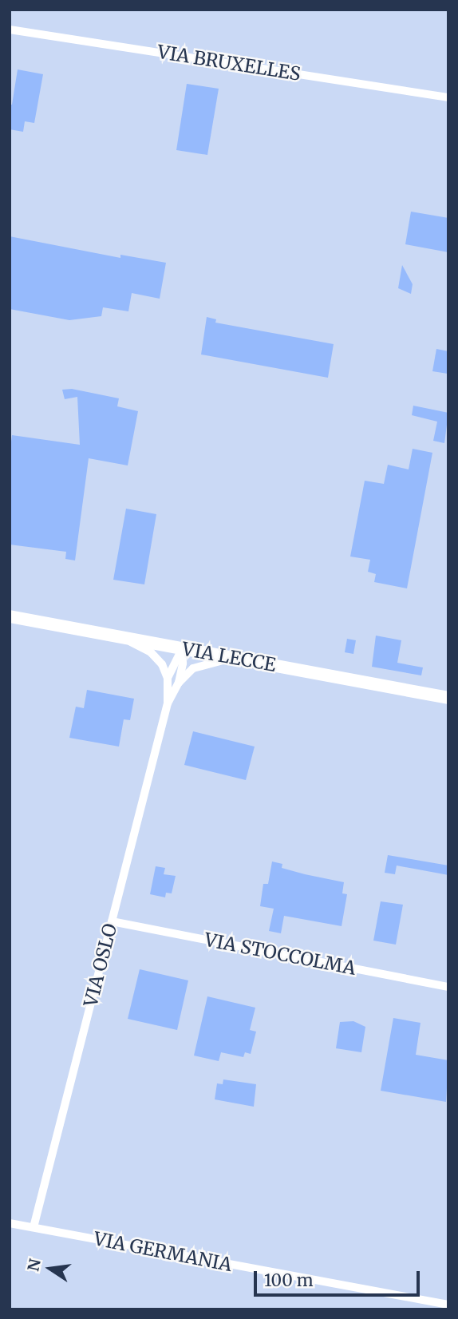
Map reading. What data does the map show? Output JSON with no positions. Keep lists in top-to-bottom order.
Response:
{
  "streets": {
    "main road": ["VIA LECCE"],
    "street": [
      "VIA BRUXELLES",
      "VIA STOCCOLMA",
      "VIA OSLO",
      "VIA GERMANIA"
    ]
  },
  "crossings": [
    ["VIA STOCCOLMA", "VIA OSLO"],
    ["VIA OSLO", "VIA GERMANIA"]
  ],
  "scale_bar": "100 m",
  "north": "left"
}
